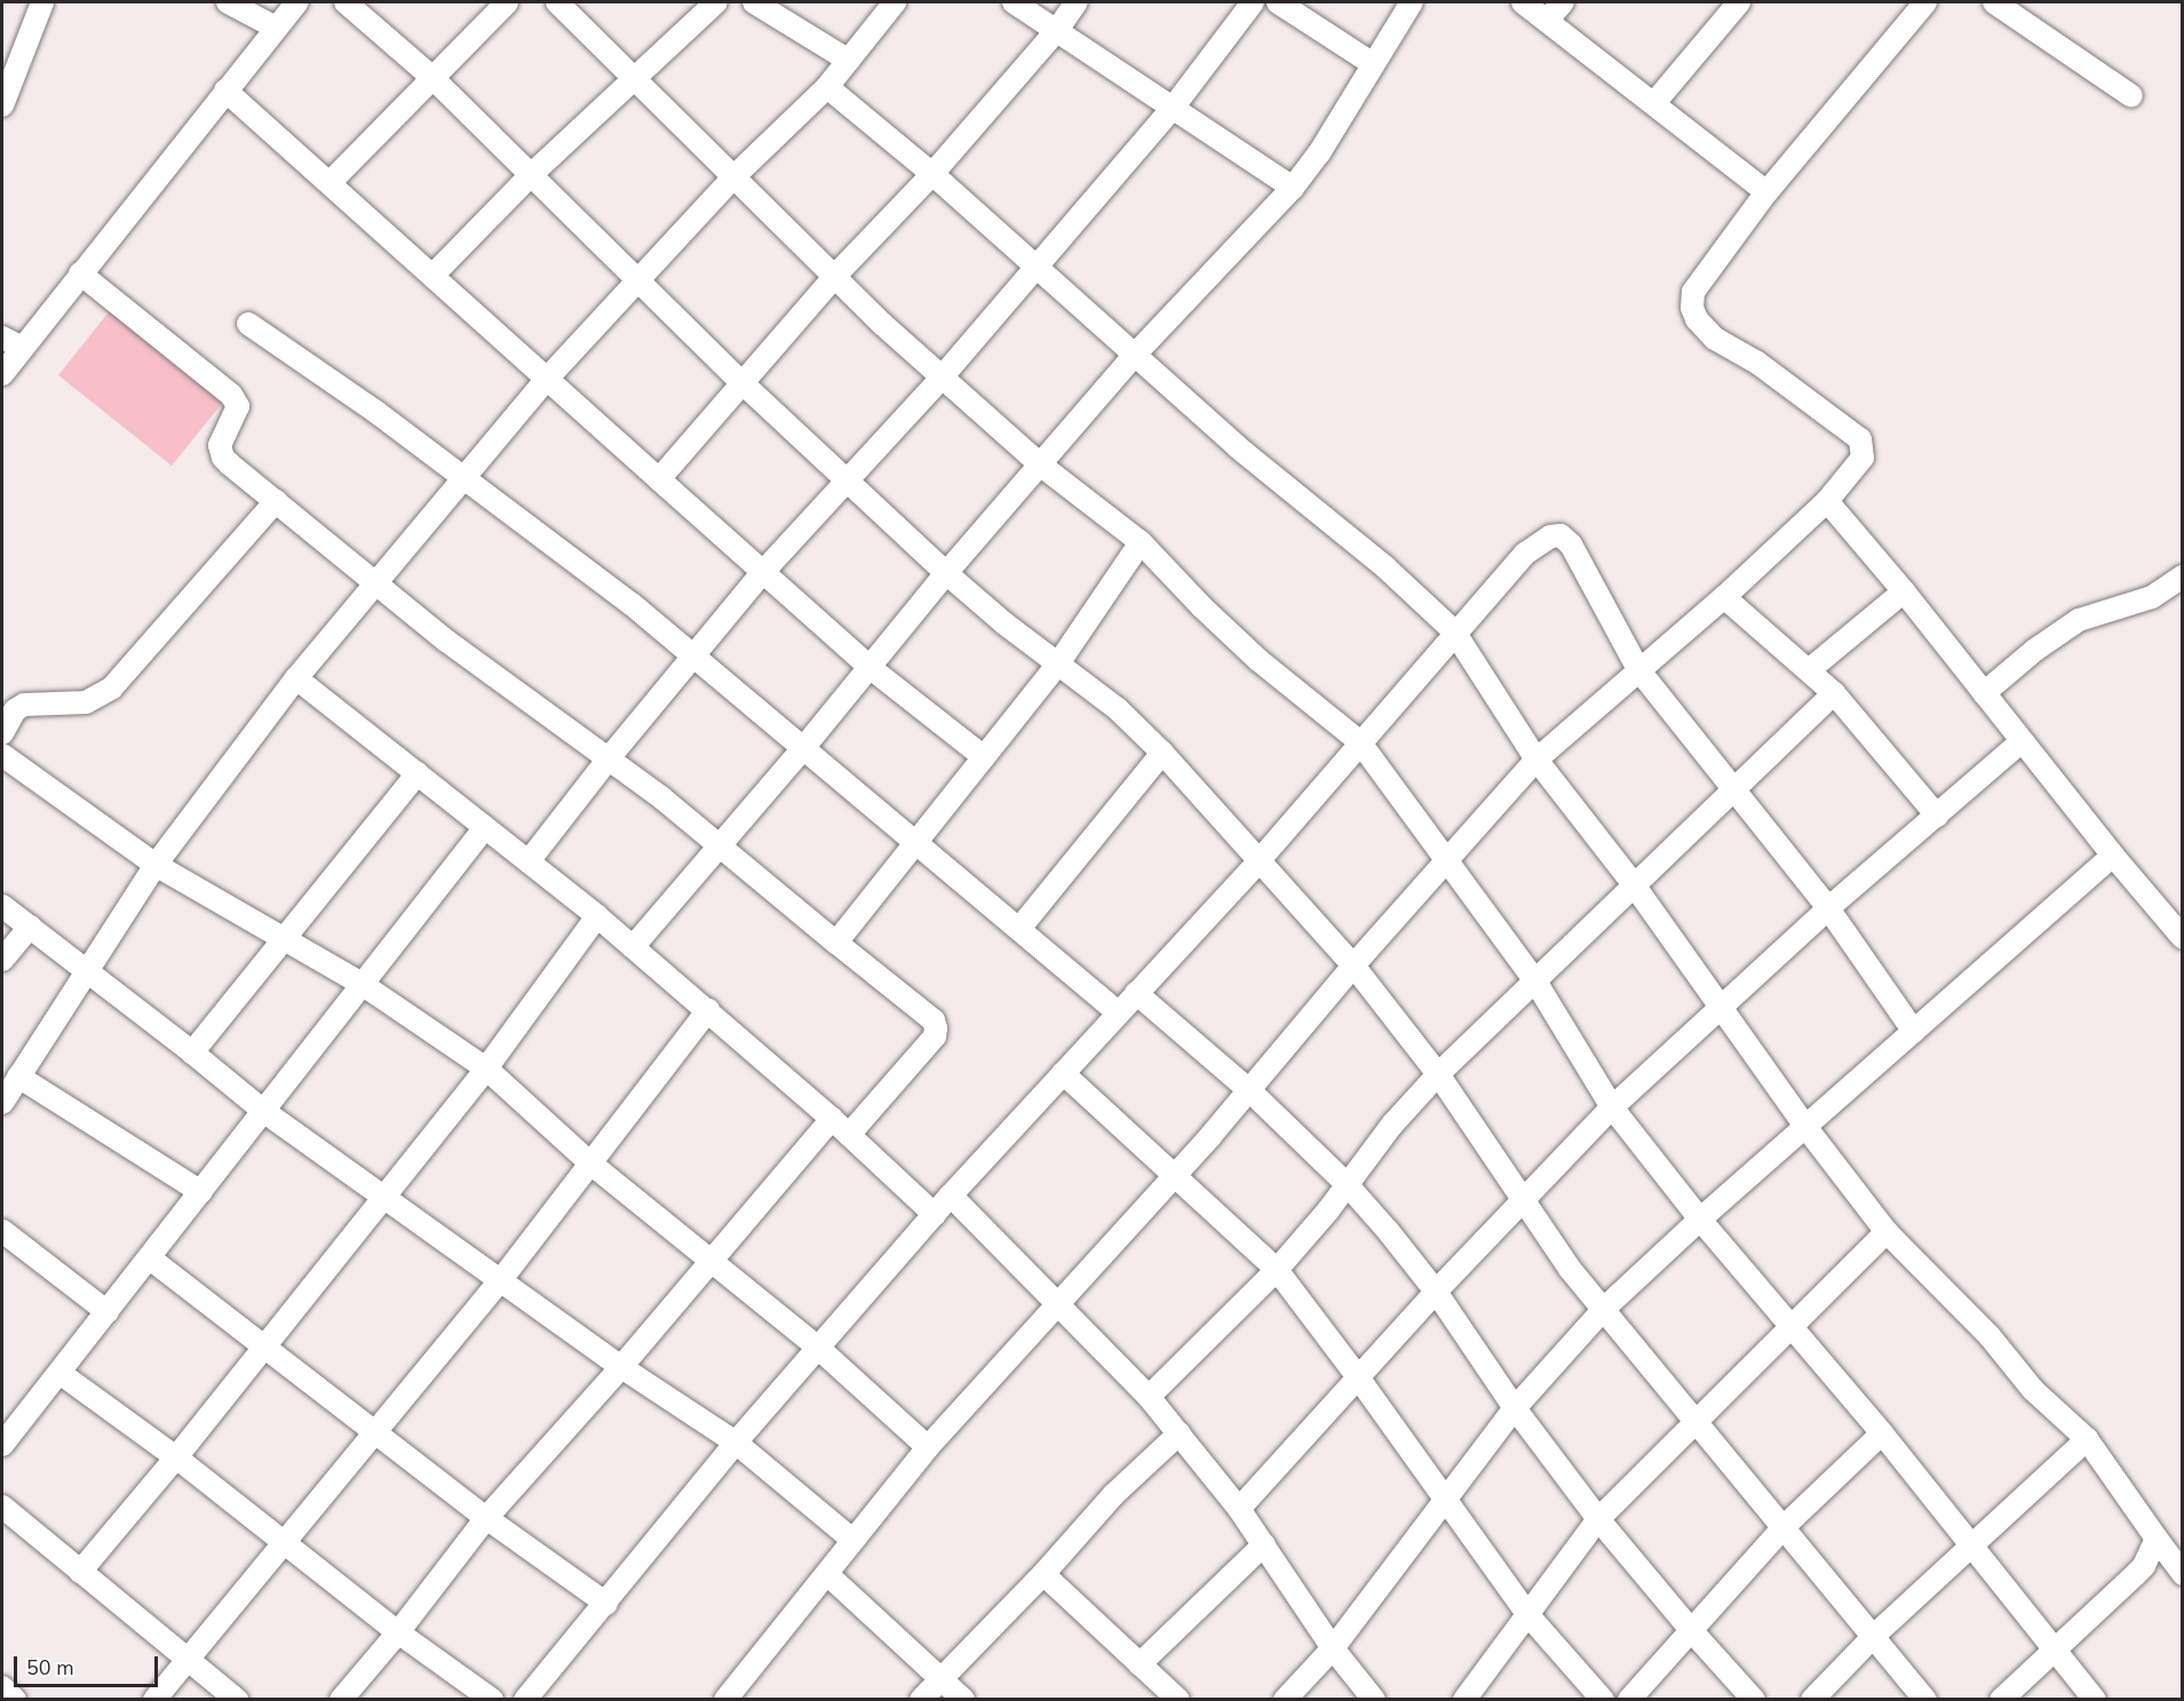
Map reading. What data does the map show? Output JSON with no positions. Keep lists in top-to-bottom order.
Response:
{
  "scale_bar": "50 m"
}
